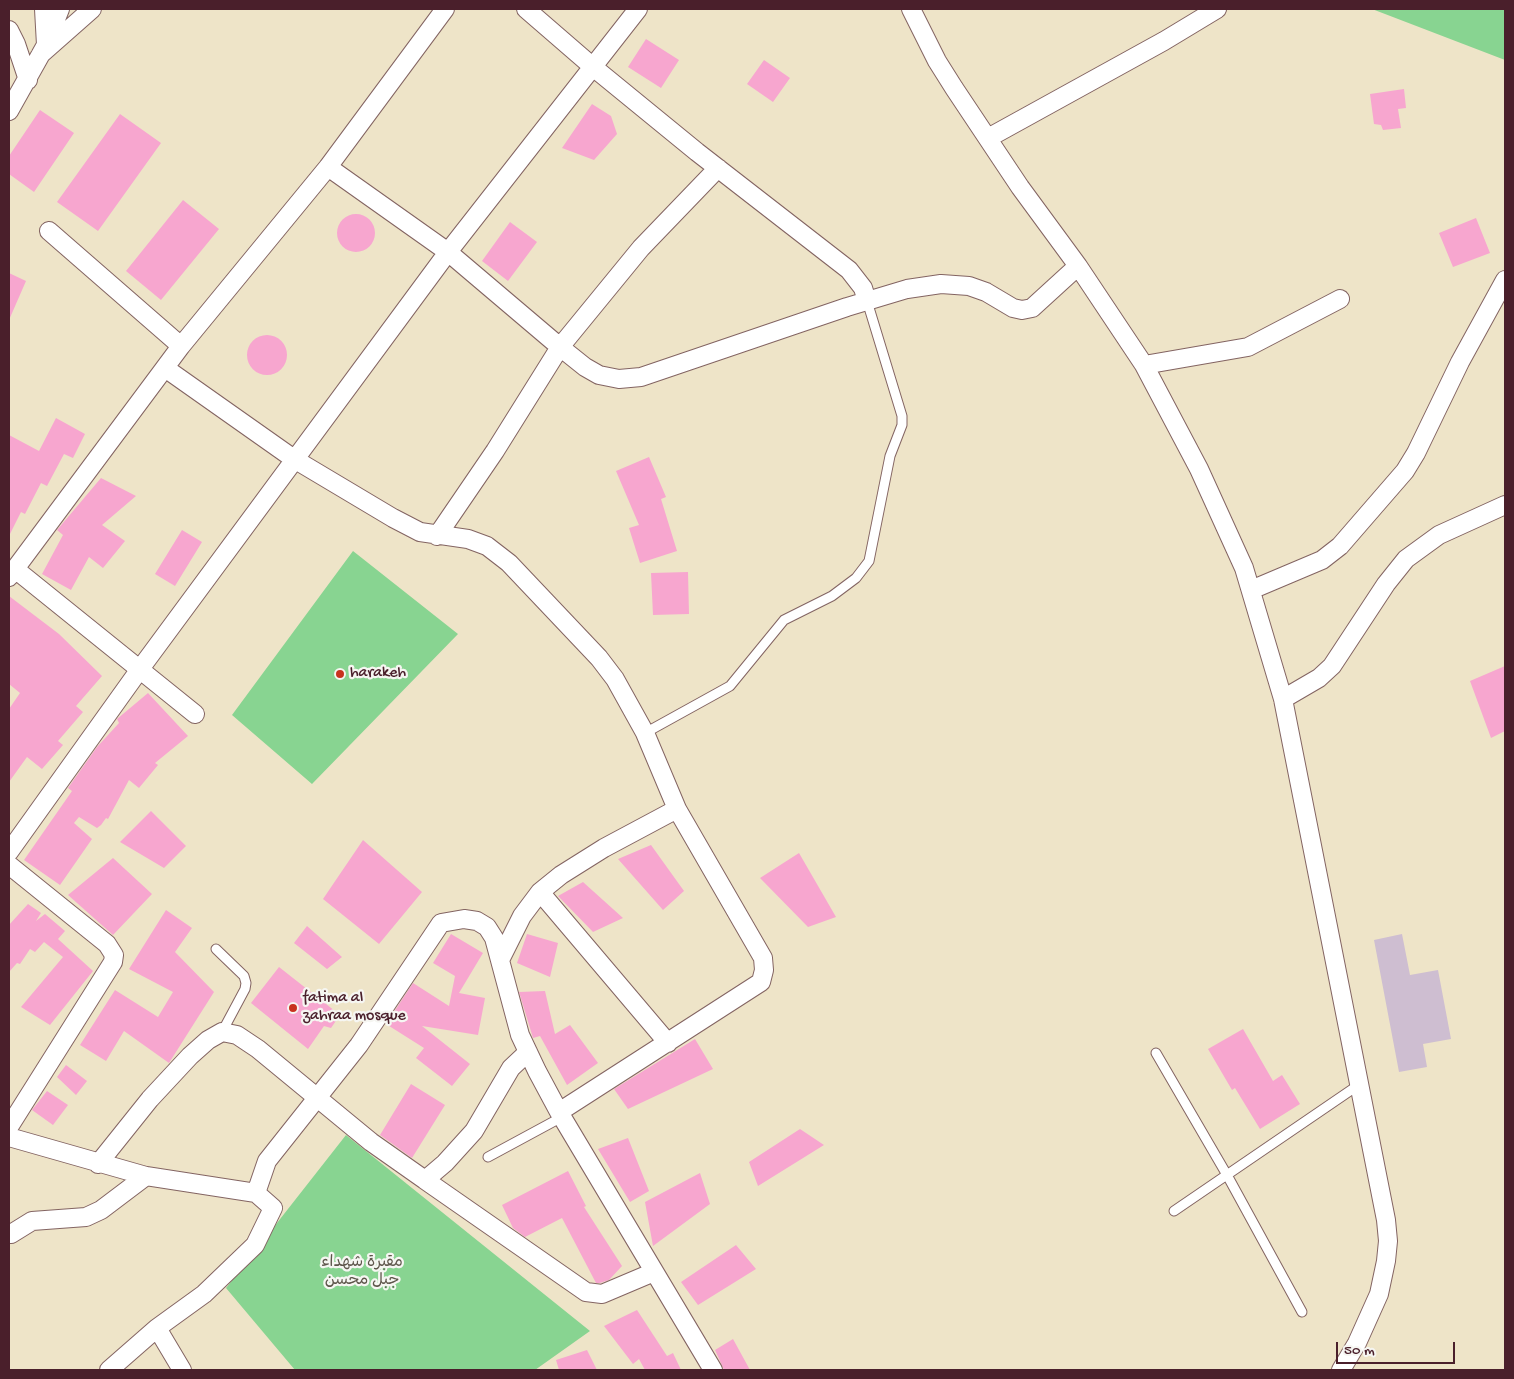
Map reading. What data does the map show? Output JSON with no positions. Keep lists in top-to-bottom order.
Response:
{
  "parks": ["مقبرة شهداء جبل محسن"],
  "places": ["harakeh", "fatima al zahraa mosque"],
  "scale_bar": "50 m"
}
